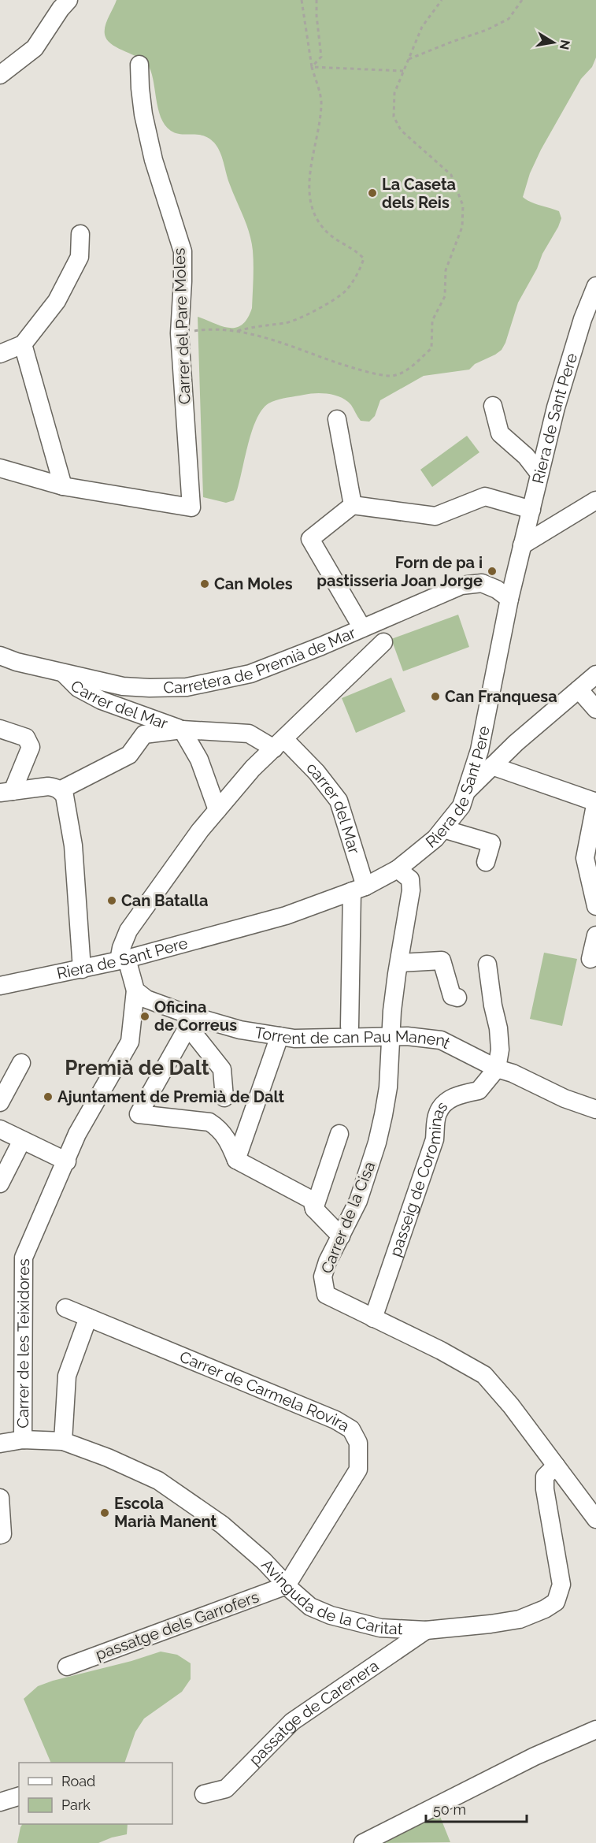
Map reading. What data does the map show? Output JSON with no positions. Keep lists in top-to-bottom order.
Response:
{
  "streets": {
    "street": [
      "Carrer del Pare Moles",
      "Riera de Sant Pere",
      "Carretera de Premià de Mar",
      "Carrer del Mar",
      "carrer del Mar",
      "Torrent de can Pau Manent",
      "passeig de Corominas",
      "Carrer de la Cisa",
      "Carrer de les Teixidores",
      "Carrer de Carmela Rovira",
      "Avinguda de la Caritat",
      "passatge dels Garrofers",
      "passatge de Carenera"
    ]
  },
  "crossings": [
    ["Riera de Sant Pere", "Carretera de Premià de Mar"],
    ["Riera de Sant Pere", "carrer del Mar"],
    ["Riera de Sant Pere", "Carrer de la Cisa"],
    ["Carretera de Premià de Mar", "Carrer del Mar"],
    ["Carrer del Mar", "carrer del Mar"],
    ["Torrent de can Pau Manent", "passeig de Corominas"],
    ["Torrent de can Pau Manent", "Carrer de la Cisa"],
    ["Torrent de can Pau Manent", "Carrer de les Teixidores"],
    ["passeig de Corominas", "Carrer de la Cisa"],
    ["Carrer de la Cisa", "Avinguda de la Caritat"],
    ["Carrer de les Teixidores", "Avinguda de la Caritat"],
    ["Carrer de Carmela Rovira", "Avinguda de la Caritat"],
    ["Carrer de Carmela Rovira", "passatge dels Garrofers"],
    ["Avinguda de la Caritat", "passatge dels Garrofers"],
    ["Avinguda de la Caritat", "passatge de Carenera"]
  ],
  "districts": ["Premià de Dalt"],
  "places": [
    "La Caseta dels Reis",
    "Forn de pa i pastisseria Joan Jorge",
    "Can Moles",
    "Can Franquesa",
    "Can Batalla",
    "Oficina de Correus",
    "Ajuntament de Premià de Dalt",
    "Escola Marià Manent"
  ],
  "legend": ["Road", "Park"],
  "scale_bar": "50 m",
  "north": "right"
}
